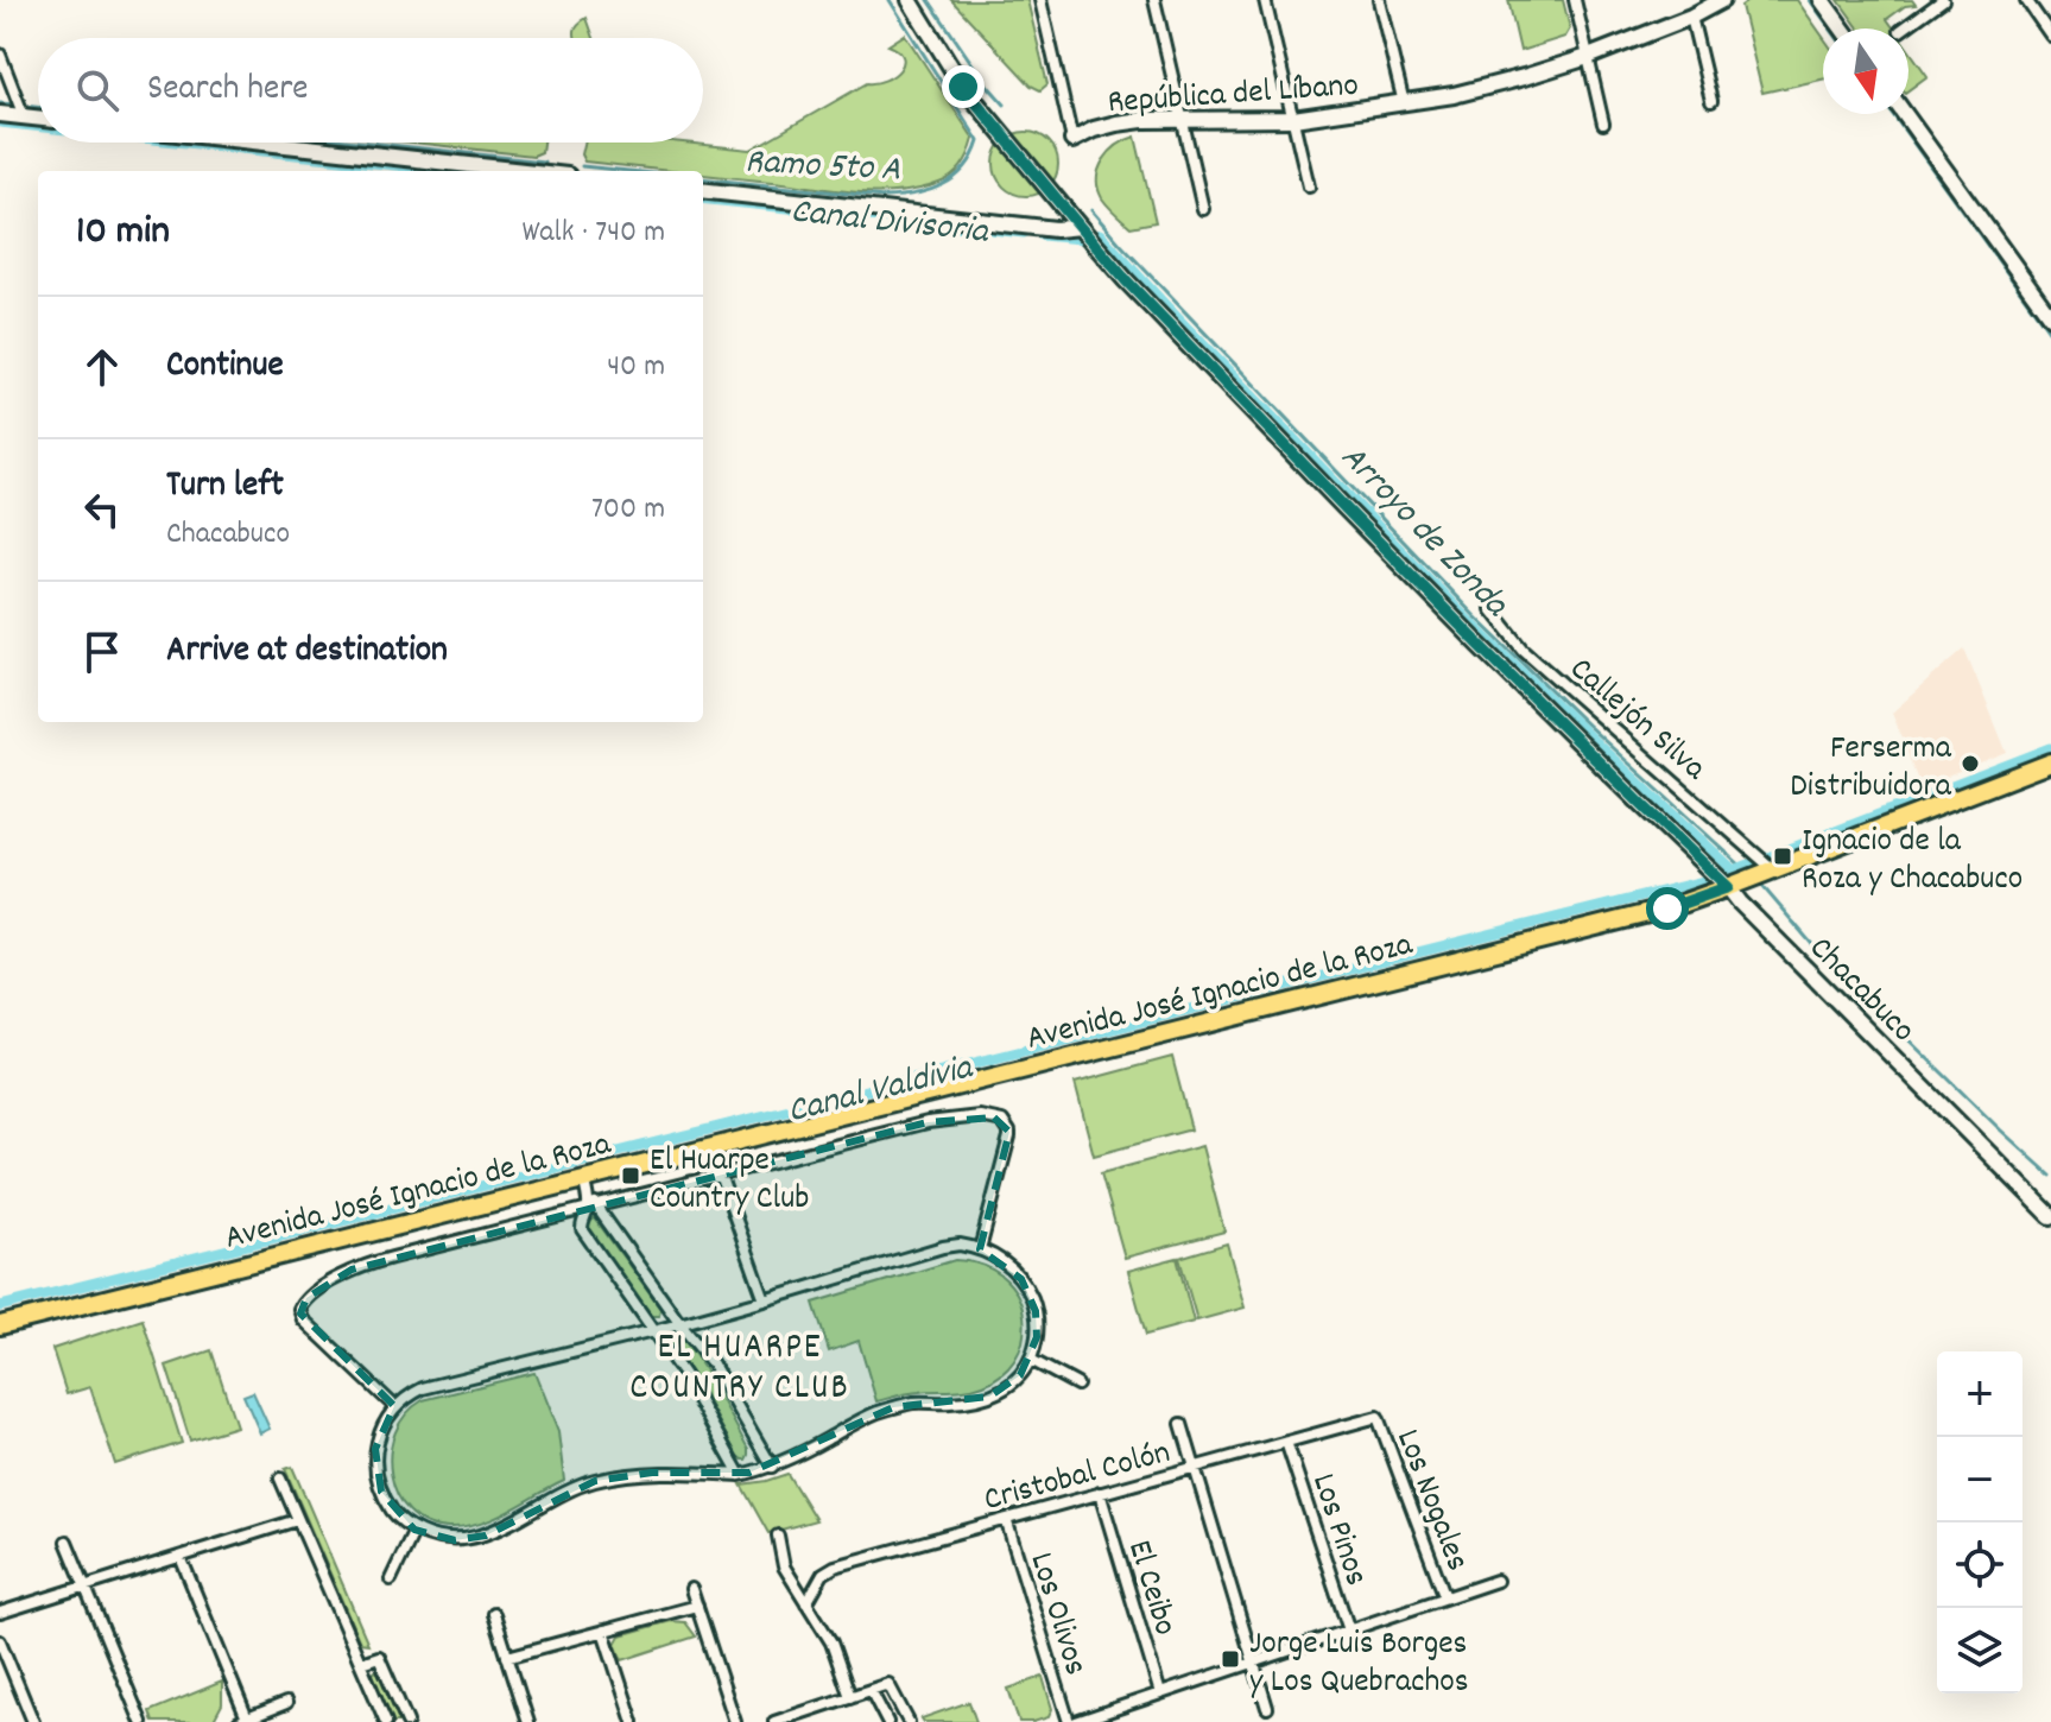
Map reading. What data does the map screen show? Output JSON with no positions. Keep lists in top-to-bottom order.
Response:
{
  "streets": {
    "main road": ["Avenida José Ignacio de la Roza"],
    "street": [
      "República del Líbano",
      "Callejón Silva",
      "Chacabuco",
      "Cristobal Colón",
      "Los Nogales",
      "Los Pinos",
      "El Ceibo",
      "Los Olivos"
    ]
  },
  "crossings": [
    ["Callejón Silva", "Avenida José Ignacio de la Roza"],
    ["Chacabuco", "Avenida José Ignacio de la Roza"],
    ["Cristobal Colón", "Los Nogales"],
    ["Cristobal Colón", "Los Pinos"],
    ["Cristobal Colón", "El Ceibo"],
    ["Cristobal Colón", "Los Olivos"]
  ],
  "districts": ["EL HUARPE COUNTRY CLUB"],
  "water": [
    "Ramo 5to A",
    "Canal Divisoria",
    "Arroyo de Zonda",
    "Canal Valdivia"
  ],
  "places": {
    "other": ["Ferserma Distribuidora"],
    "transit": ["Ignacio de la Roza y Chacabuco", "El Huarpe Country Club", "Jorge Luis Borges y Los Quebrachos"]
  },
  "north": "bottom",
  "page": {
    "search": "Search here",
    "heading": ["10 min", "Walk · 740 m"],
    "list": [
      ["Continue", "40 m"],
      ["Turn left", "Chacabuco", "700 m"],
      "Arrive at destination"
    ],
    "map_buttons": ["+", "−"]
  }
}
